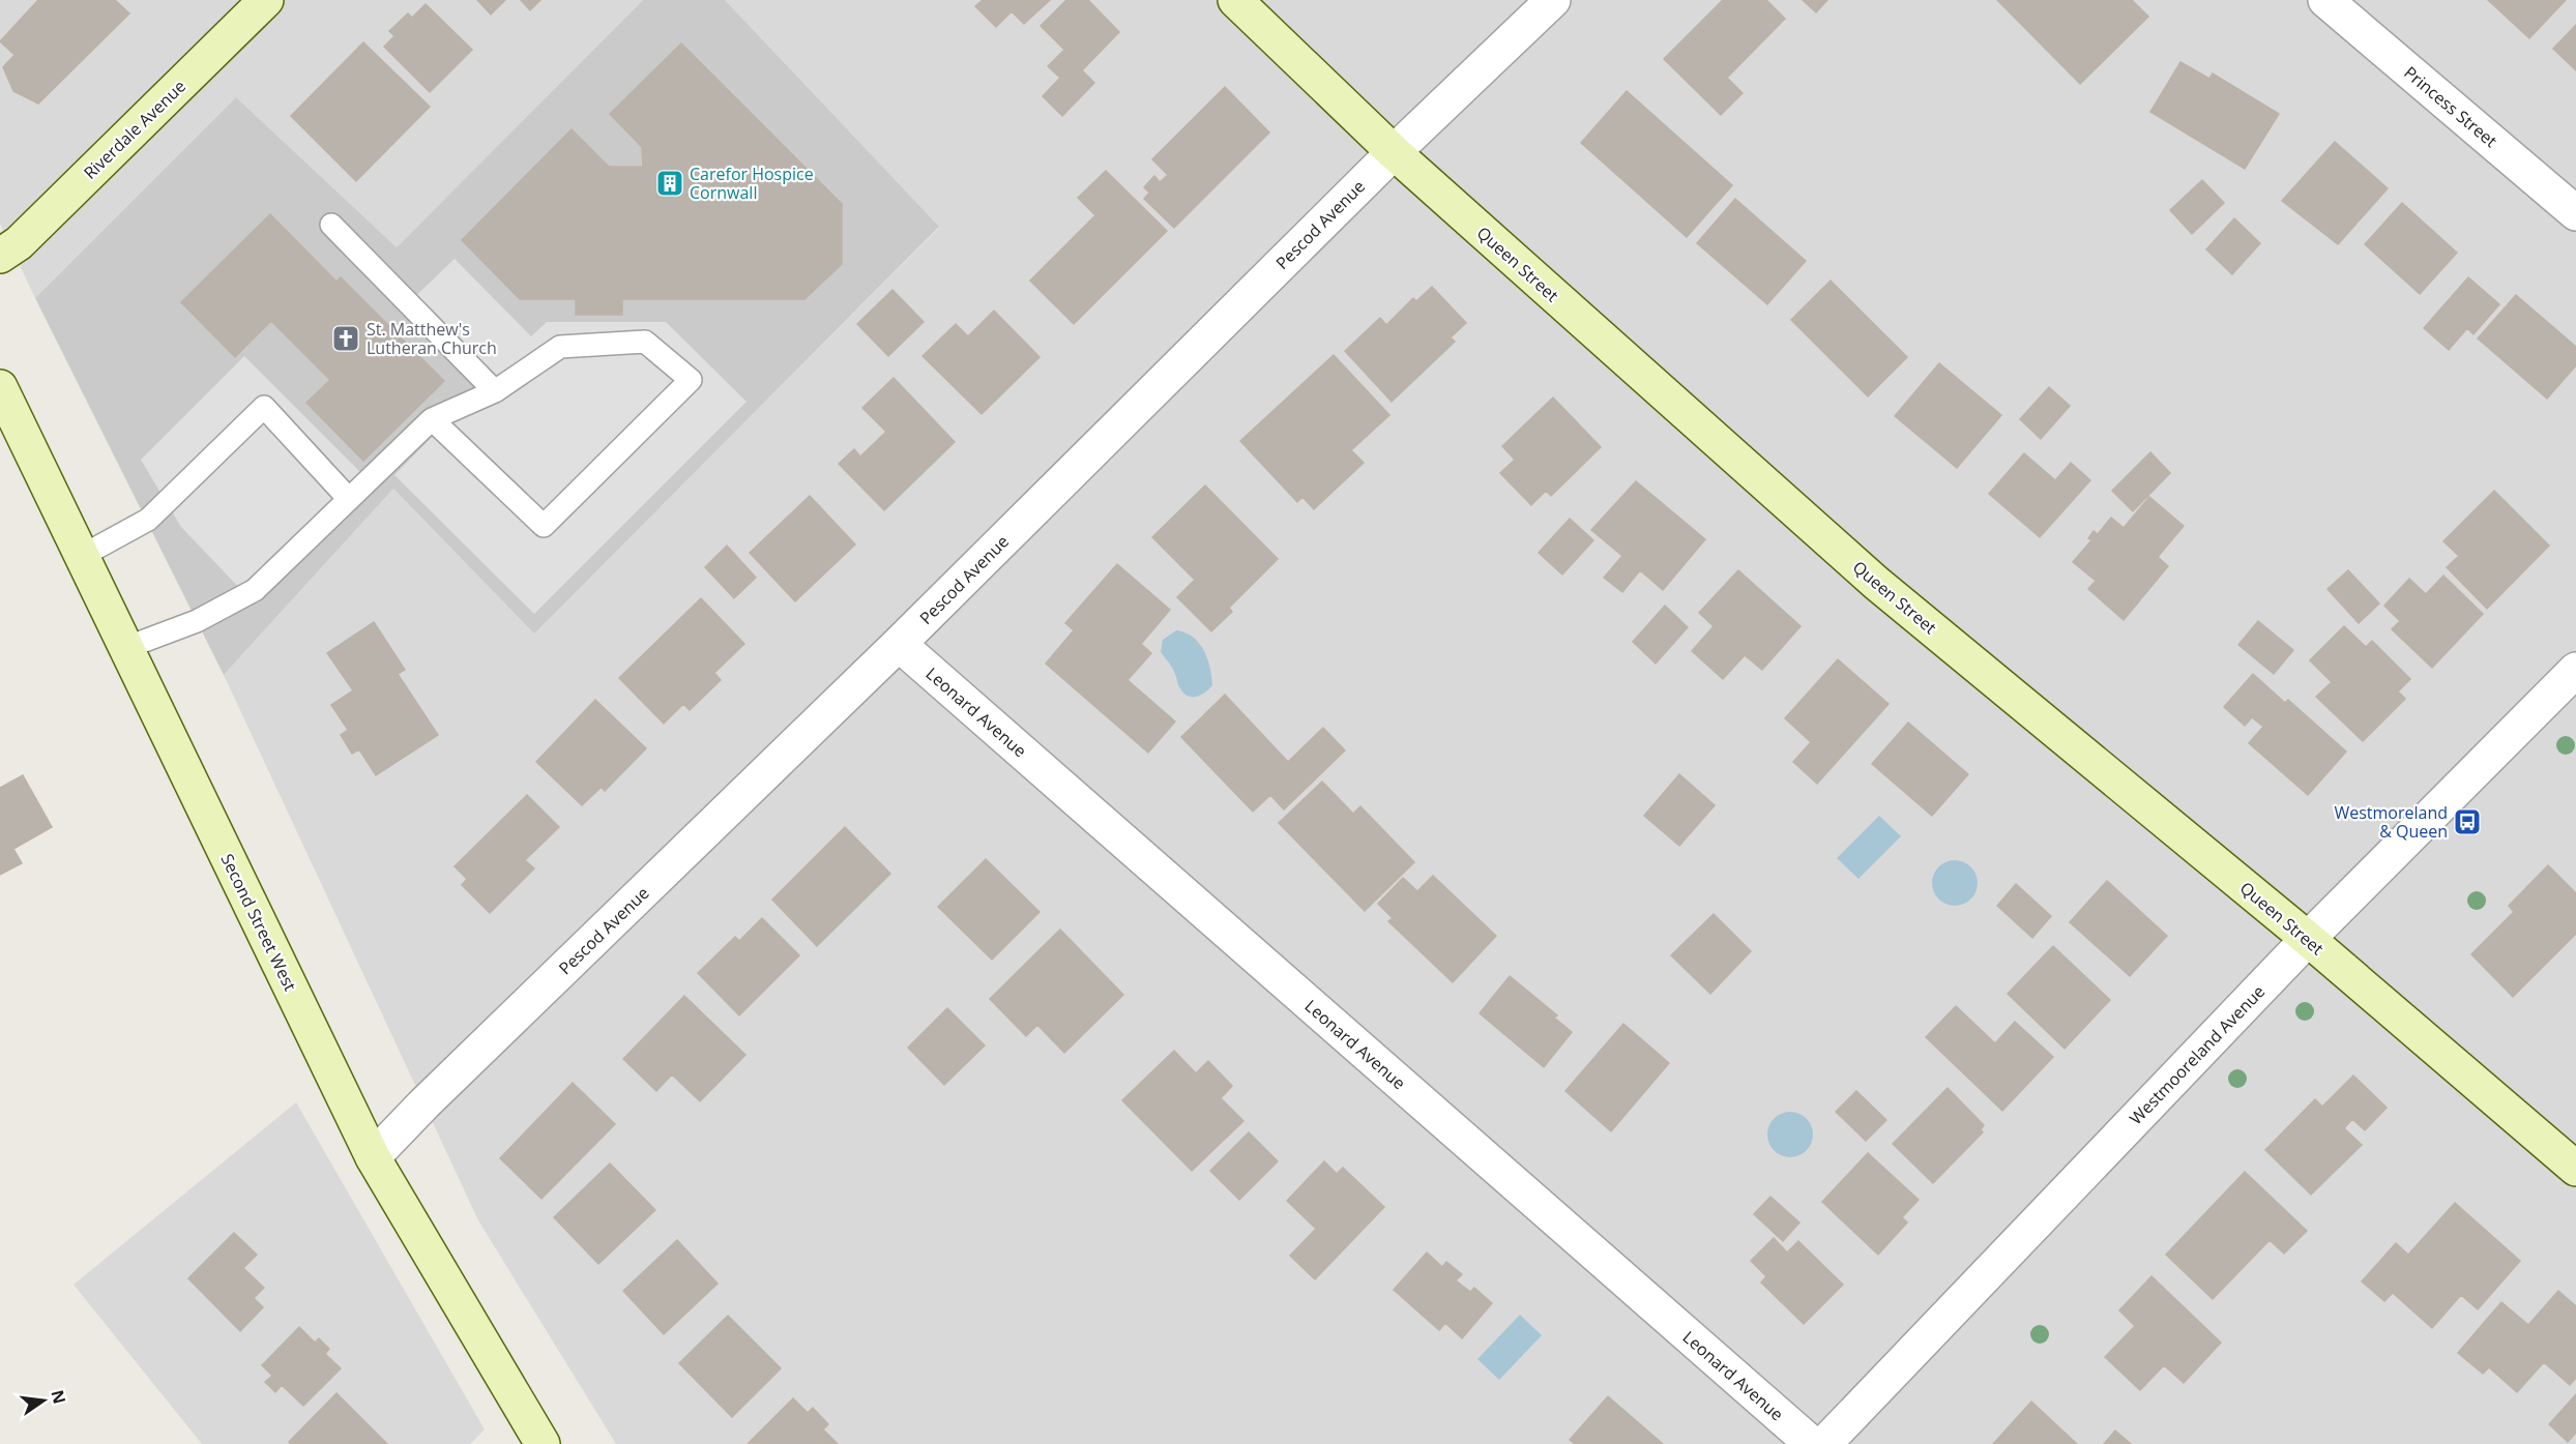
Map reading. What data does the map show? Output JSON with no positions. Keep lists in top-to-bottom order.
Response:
{
  "streets": {
    "street": [
      "Princess Street",
      "Riverdale Avenue",
      "Pescod Avenue",
      "Queen Street",
      "Leonard Avenue",
      "Second Street West",
      "Westmooreland Avenue"
    ]
  },
  "crossings": [
    ["Pescod Avenue", "Queen Street"],
    ["Pescod Avenue", "Leonard Avenue"],
    ["Pescod Avenue", "Second Street West"],
    ["Queen Street", "Westmooreland Avenue"]
  ],
  "places": {
    "building": ["Carefor Hospice Cornwall"],
    "church": ["St. Matthew's Lutheran Church"],
    "bus stop": ["Westmoreland & Queen"]
  },
  "north": "right"
}
